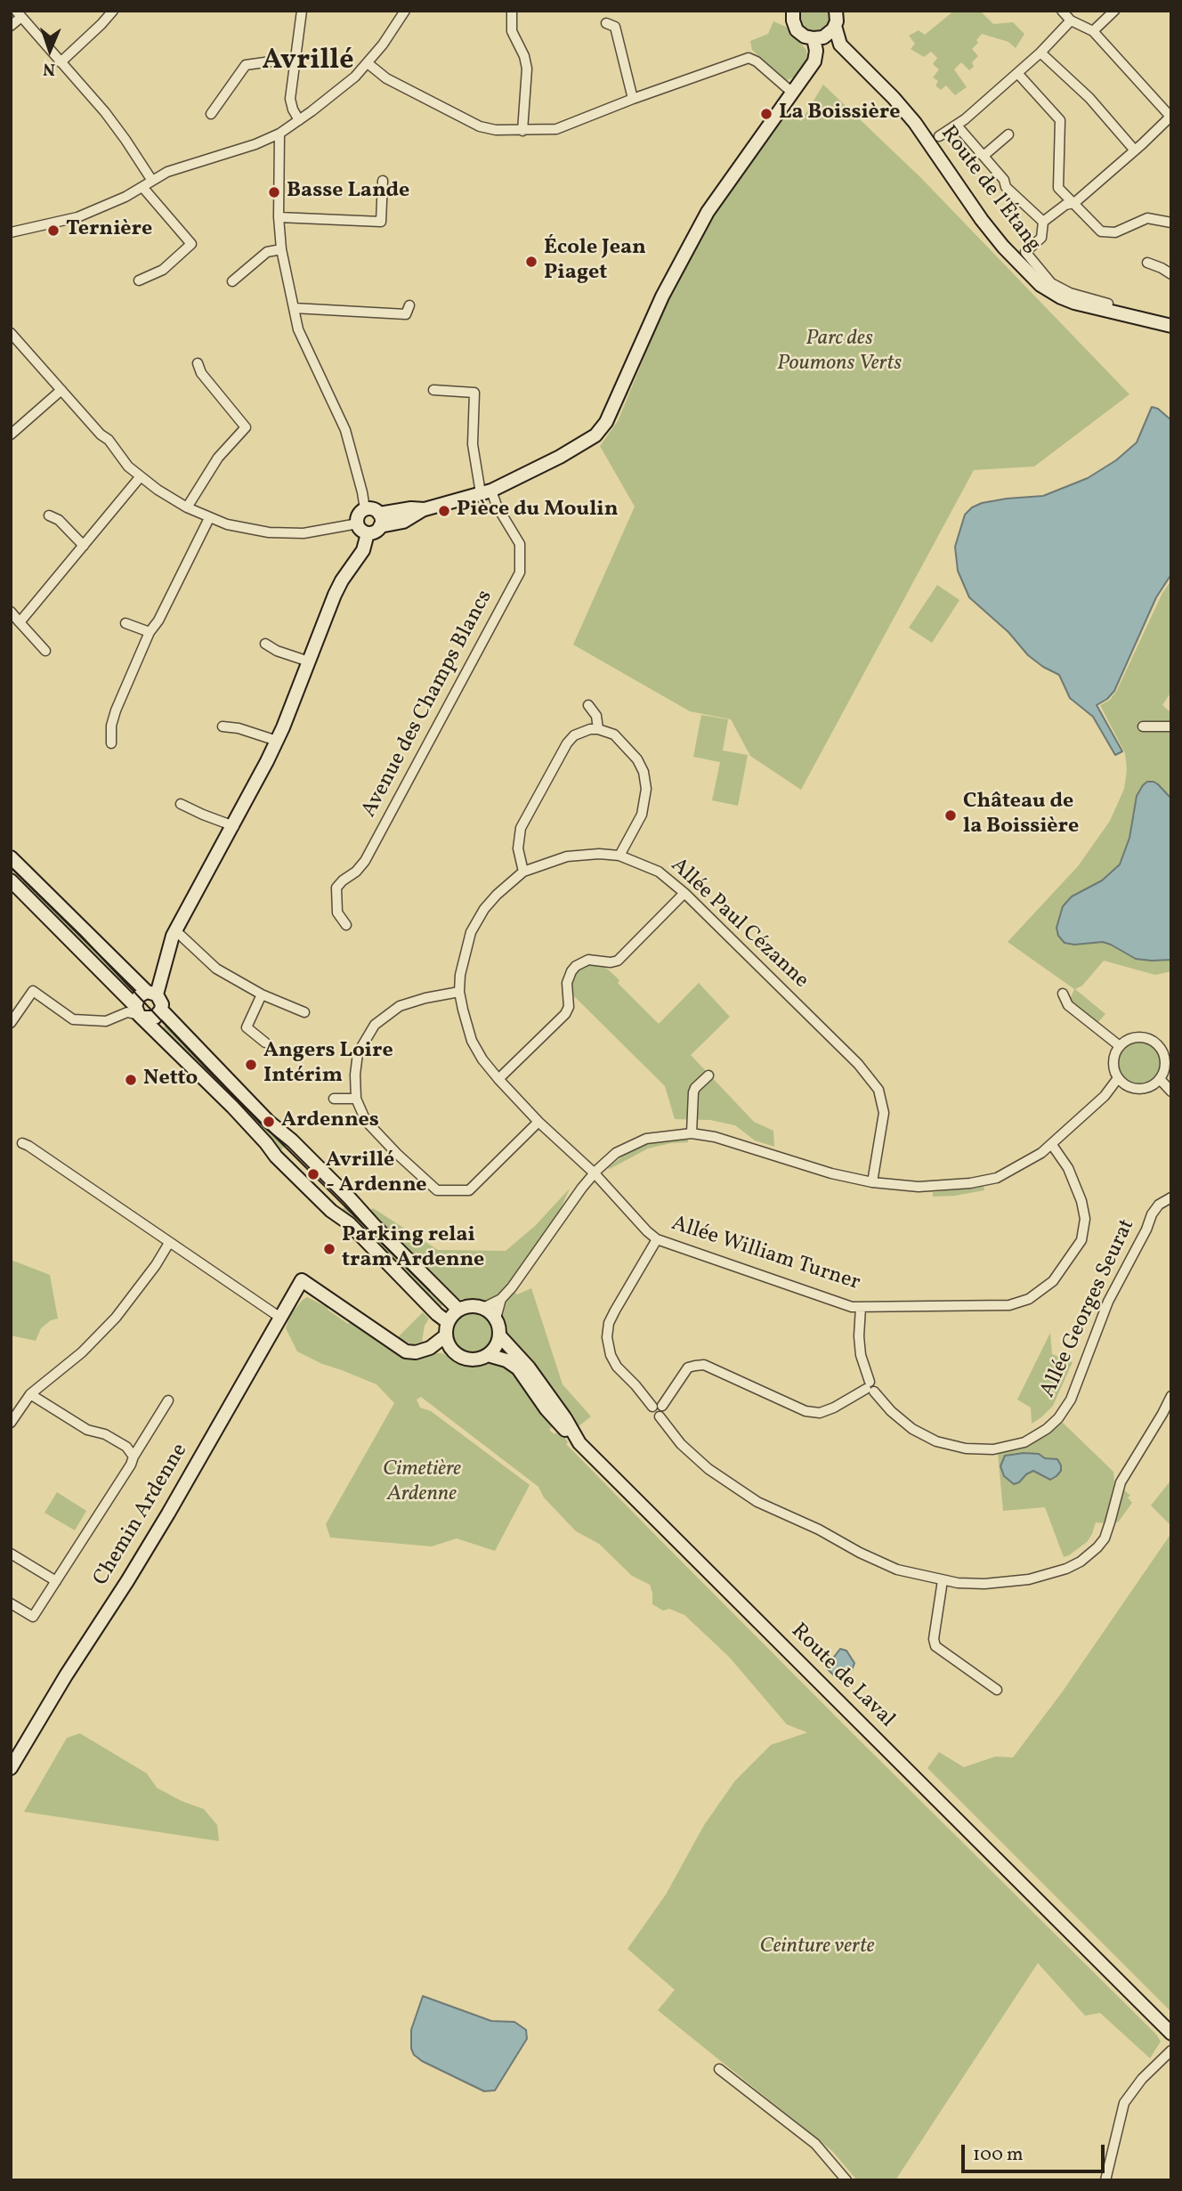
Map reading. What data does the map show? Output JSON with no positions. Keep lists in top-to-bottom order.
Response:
{
  "streets": {
    "street": [
      "Route de l'Étang",
      "Avenue des Champs Blancs",
      "Allée Paul Cézanne",
      "Allée William Turner",
      "Allée Georges Seurat",
      "Chemin Ardenne",
      "Route de Laval"
    ]
  },
  "crossings": [
    ["Allée Paul Cézanne", "Allée William Turner"],
    ["Allée William Turner", "Allée Georges Seurat"]
  ],
  "districts": ["Avrillé"],
  "parks": ["Parc des Poumons Verts", "Cimetière Ardenne", "Ceinture verte"],
  "places": [
    "La Boissière",
    "Basse Lande",
    "Ternière",
    "École Jean Piaget",
    "Pièce du Moulin",
    "Château de la Boissière",
    "Angers Loire Intérim",
    "Netto",
    "Ardennes",
    "Avrillé - Ardenne",
    "Parking relai tram Ardenne"
  ],
  "scale_bar": "100 m",
  "north": "bottom"
}
